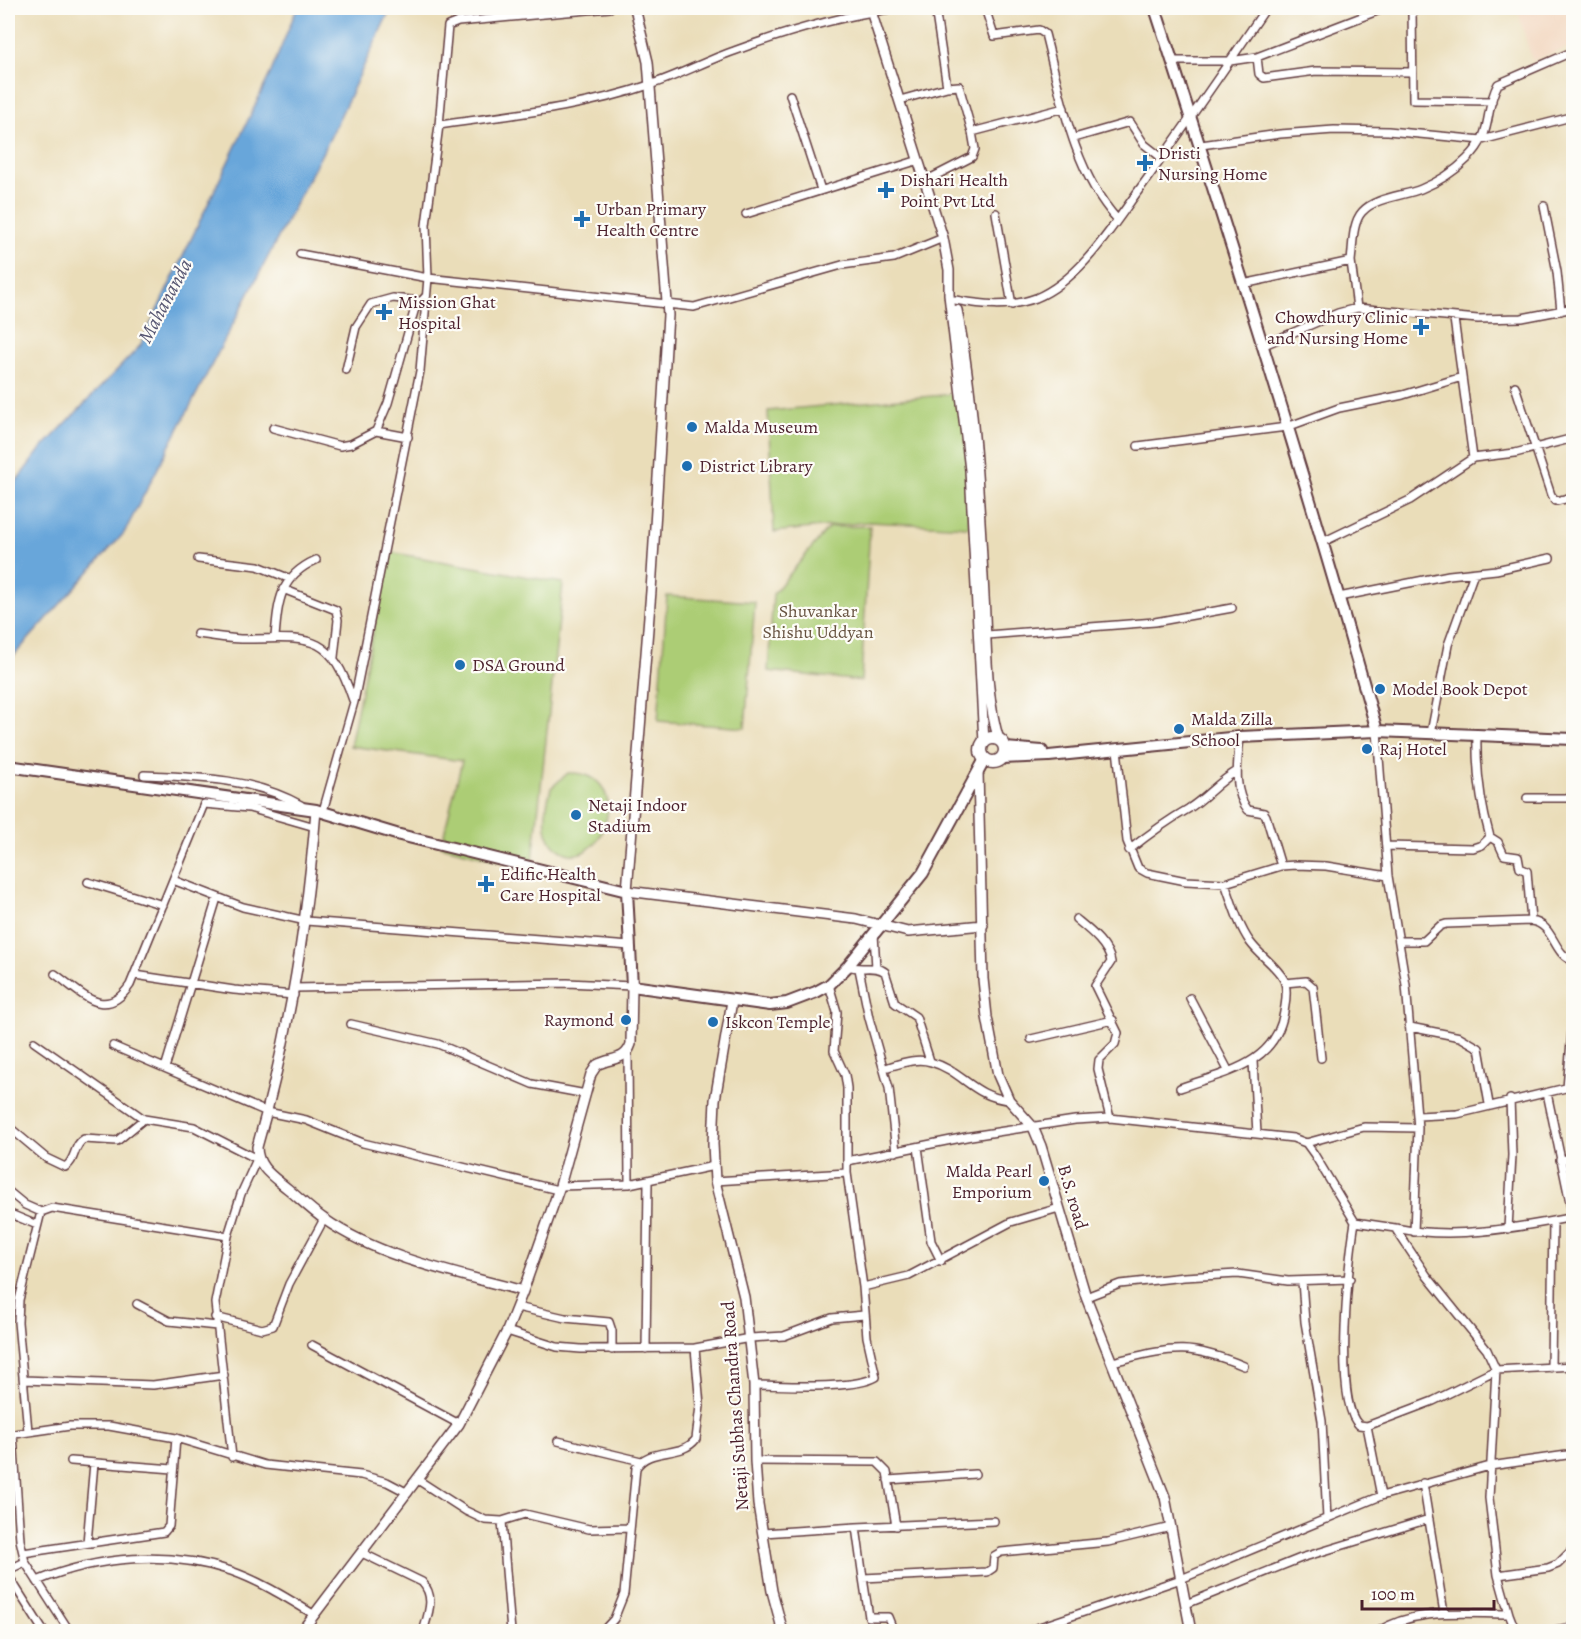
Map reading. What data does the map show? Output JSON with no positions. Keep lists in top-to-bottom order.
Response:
{
  "streets": {
    "street": ["B.S. road", "Netaji Subhas Chandra Road"]
  },
  "water": ["Mahananda"],
  "parks": ["Shuvankar Shishu Uddyan"],
  "places": {
    "health": [
      "Dristi Nursing Home",
      "Dishari Health Point Pvt Ltd",
      "Urban Primary Health Centre",
      "Mission Ghat Hospital",
      "Chowdhury Clinic and Nursing Home",
      "Edific Health Care Hospital"
    ],
    "other": [
      "Malda Museum",
      "District Library",
      "DSA Ground",
      "Model Book Depot",
      "Malda Zilla School",
      "Raj Hotel",
      "Netaji Indoor Stadium",
      "Raymond",
      "Iskcon Temple",
      "Malda Pearl Emporium"
    ]
  },
  "scale_bar": "100 m"
}
